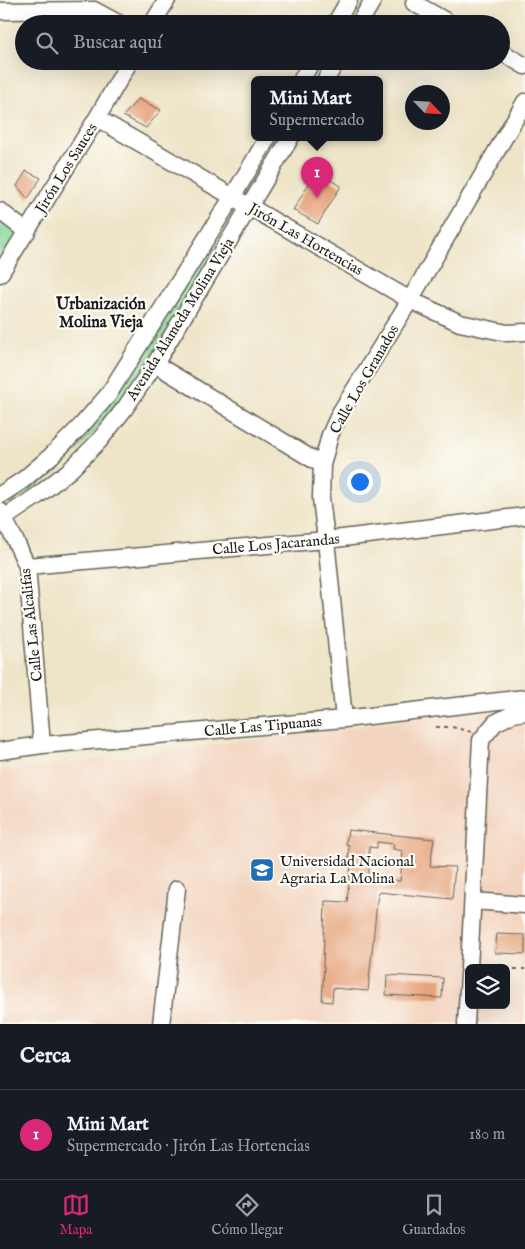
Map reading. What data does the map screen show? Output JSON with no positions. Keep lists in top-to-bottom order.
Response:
{
  "streets": {
    "street": [
      "Jirón Los Sauces",
      "Jirón Las Hortencias",
      "Avenida Alameda Molina Vieja",
      "Calle Los Granados",
      "Calle Los Jacarandas",
      "Calle Las Alcalifas",
      "Calle Las Tipuanas"
    ]
  },
  "crossings": [
    ["Jirón Los Sauces", "Jirón Las Hortencias"],
    ["Jirón Las Hortencias", "Avenida Alameda Molina Vieja"],
    ["Jirón Las Hortencias", "Calle Los Granados"],
    ["Avenida Alameda Molina Vieja", "Calle Las Alcalifas"],
    ["Calle Los Granados", "Calle Los Jacarandas"],
    ["Calle Los Granados", "Calle Las Tipuanas"],
    ["Calle Los Jacarandas", "Calle Las Alcalifas"],
    ["Calle Las Alcalifas", "Calle Las Tipuanas"]
  ],
  "districts": ["Urbanización Molina Vieja"],
  "places": {
    "school or university": ["Universidad Nacional Agraria La Molina"]
  },
  "north": "bottom right",
  "page": {
    "search": "Buscar aquí",
    "popup": ["Mini Mart", "Supermercado"],
    "pins": "1",
    "heading": "Cerca",
    "list": [
      {
        "mark": "1",
        "name": "Mini Mart",
        "note": "Supermercado · Jirón Las Hortencias",
        "value": "180 m"
      }
    ],
    "nav": ["Mapa", "Cómo llegar", "Guardados"]
  }
}
